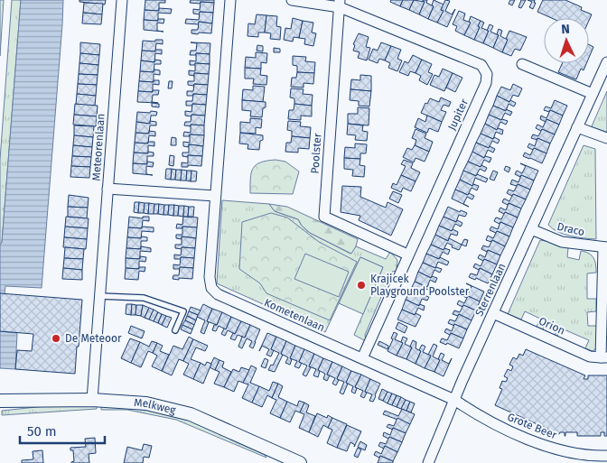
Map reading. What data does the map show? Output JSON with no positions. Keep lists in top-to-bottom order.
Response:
{
  "streets": {
    "street": [
      "Jupiter",
      "Meteorenlaan",
      "Poolster",
      "Draco",
      "Sterrenlaan",
      "Kometenlaan",
      "Orion",
      "Melkweg",
      "Grote Beer"
    ]
  },
  "crossings": [
    ["Jupiter", "Poolster"],
    ["Jupiter", "Kometenlaan"],
    ["Meteorenlaan", "Melkweg"],
    ["Draco", "Sterrenlaan"],
    ["Draco", "Orion"],
    ["Sterrenlaan", "Kometenlaan"],
    ["Sterrenlaan", "Orion"],
    ["Sterrenlaan", "Grote Beer"],
    ["Kometenlaan", "Grote Beer"]
  ],
  "places": ["Krajicek Playground Poolster", "De Meteoor"],
  "scale_bar": "50 m",
  "north": "top"
}
